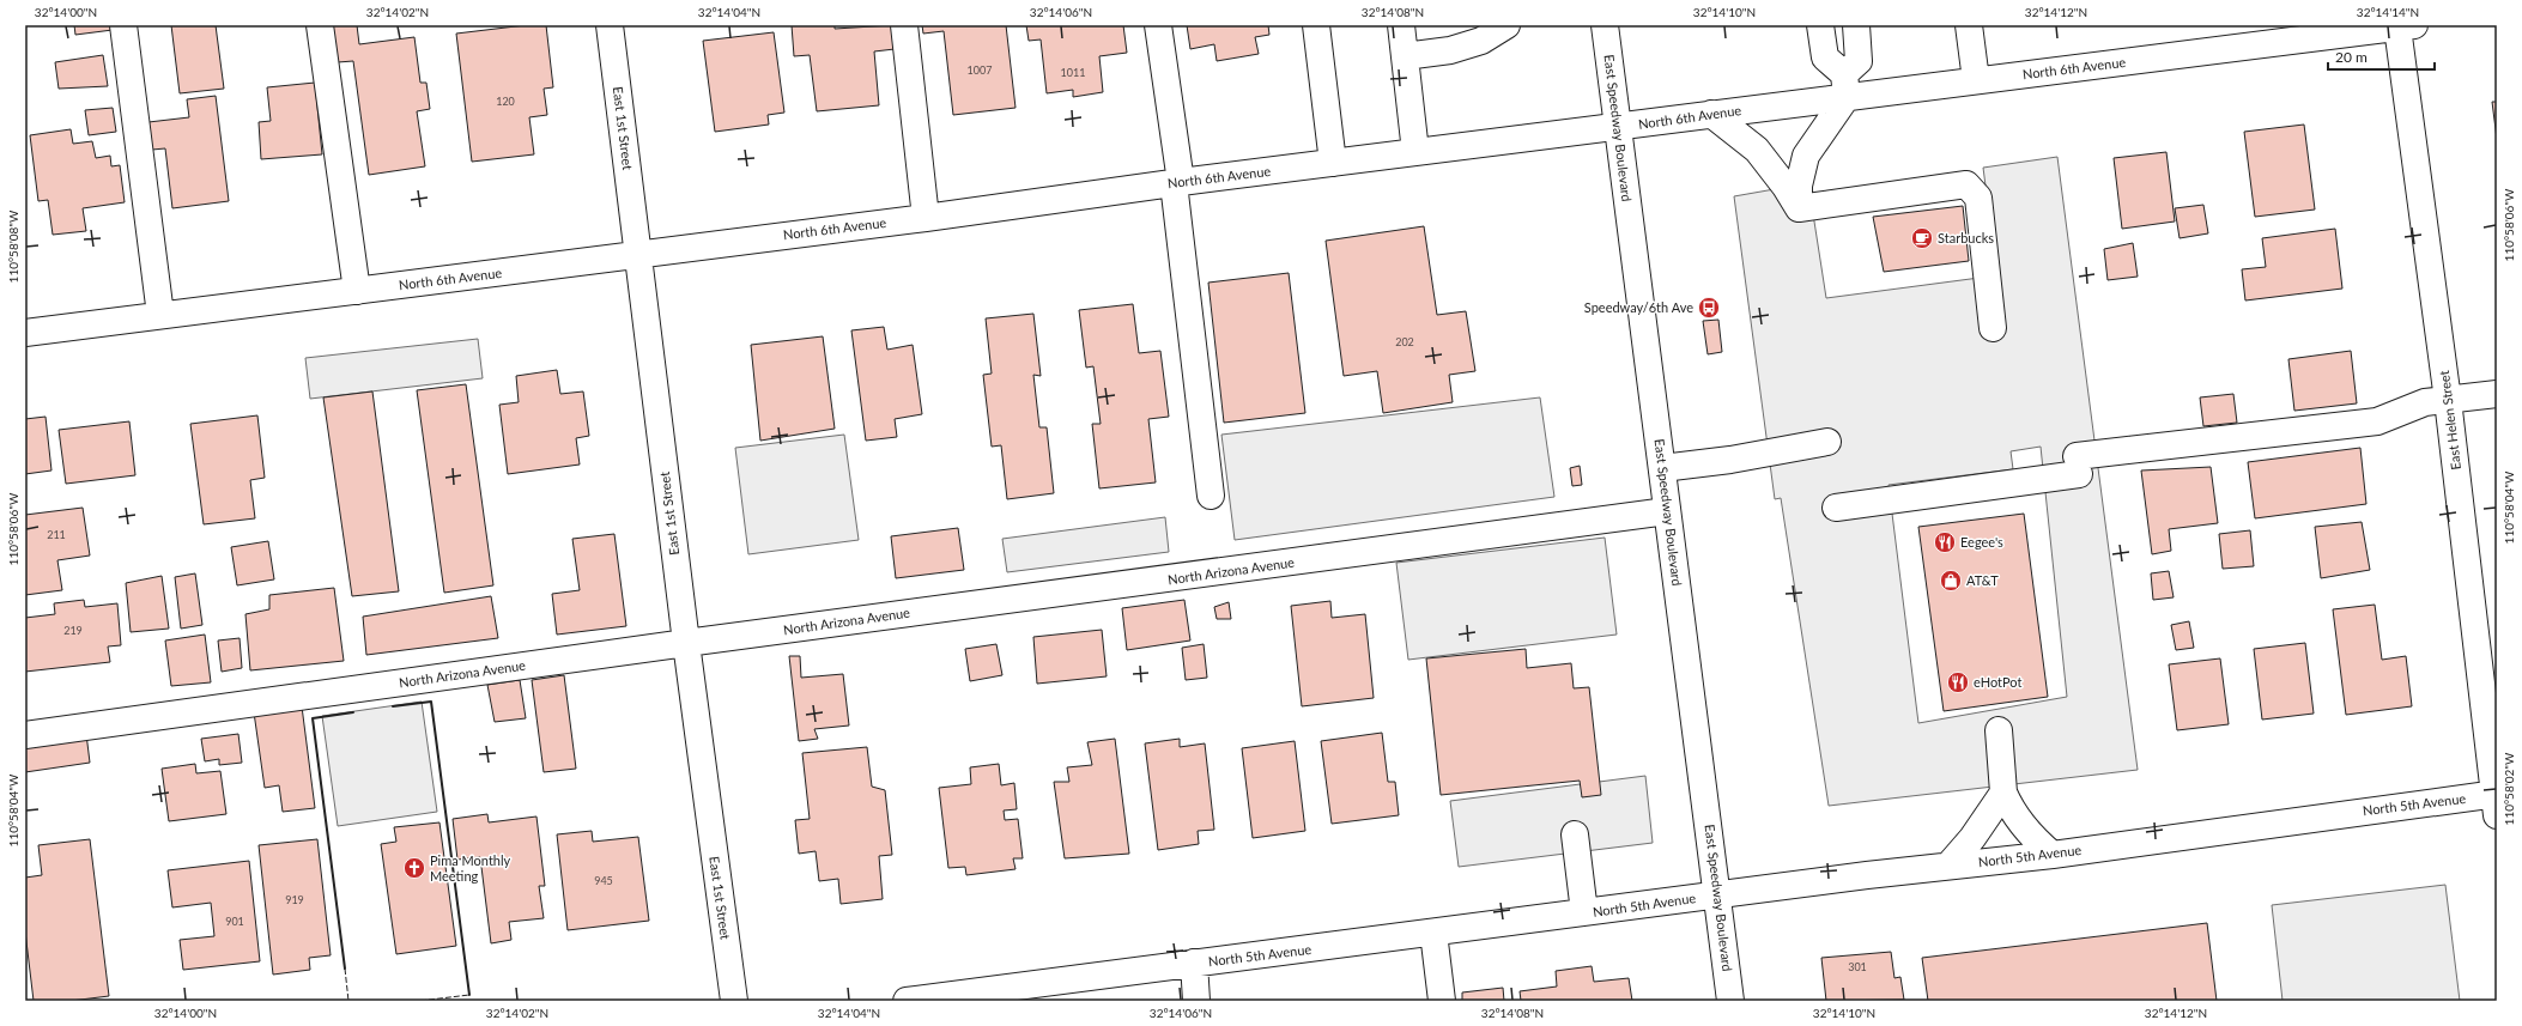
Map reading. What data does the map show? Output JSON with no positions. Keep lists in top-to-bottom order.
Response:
{
  "streets": {
    "street": [
      "North 6th Avenue",
      "East 1st Street",
      "East Speedway Boulevard",
      "East Helen Street",
      "North Arizona Avenue",
      "North 5th Avenue"
    ]
  },
  "crossings": [
    ["North 6th Avenue", "East 1st Street"],
    ["North 6th Avenue", "East Speedway Boulevard"],
    ["North 6th Avenue", "East Helen Street"],
    ["East 1st Street", "North Arizona Avenue"],
    ["East Speedway Boulevard", "North Arizona Avenue"],
    ["East Speedway Boulevard", "North 5th Avenue"],
    ["East Helen Street", "North 5th Avenue"]
  ],
  "places": {
    "cafe": ["Starbucks"],
    "bus stop": ["Speedway/6th Ave"],
    "restaurant": ["Eegee's", "eHotPot"],
    "shop": ["AT&T"],
    "church": ["Pima Monthly Meeting"]
  },
  "house_numbers": [
    "1007",
    "1011",
    "120",
    "202",
    "211",
    "219",
    "945",
    "919",
    "901",
    "301"
  ],
  "scale_bar": "20 m",
  "coordinates": [
    "32°14'00\"N",
    "32°14'02\"N",
    "32°14'04\"N",
    "32°14'06\"N",
    "32°14'08\"N",
    "32°14'10\"N",
    "32°14'12\"N",
    "32°14'14\"N",
    "110°58'06\"W",
    "110°58'08\"W",
    "110°58'04\"W",
    "110°58'02\"W"
  ]
}
